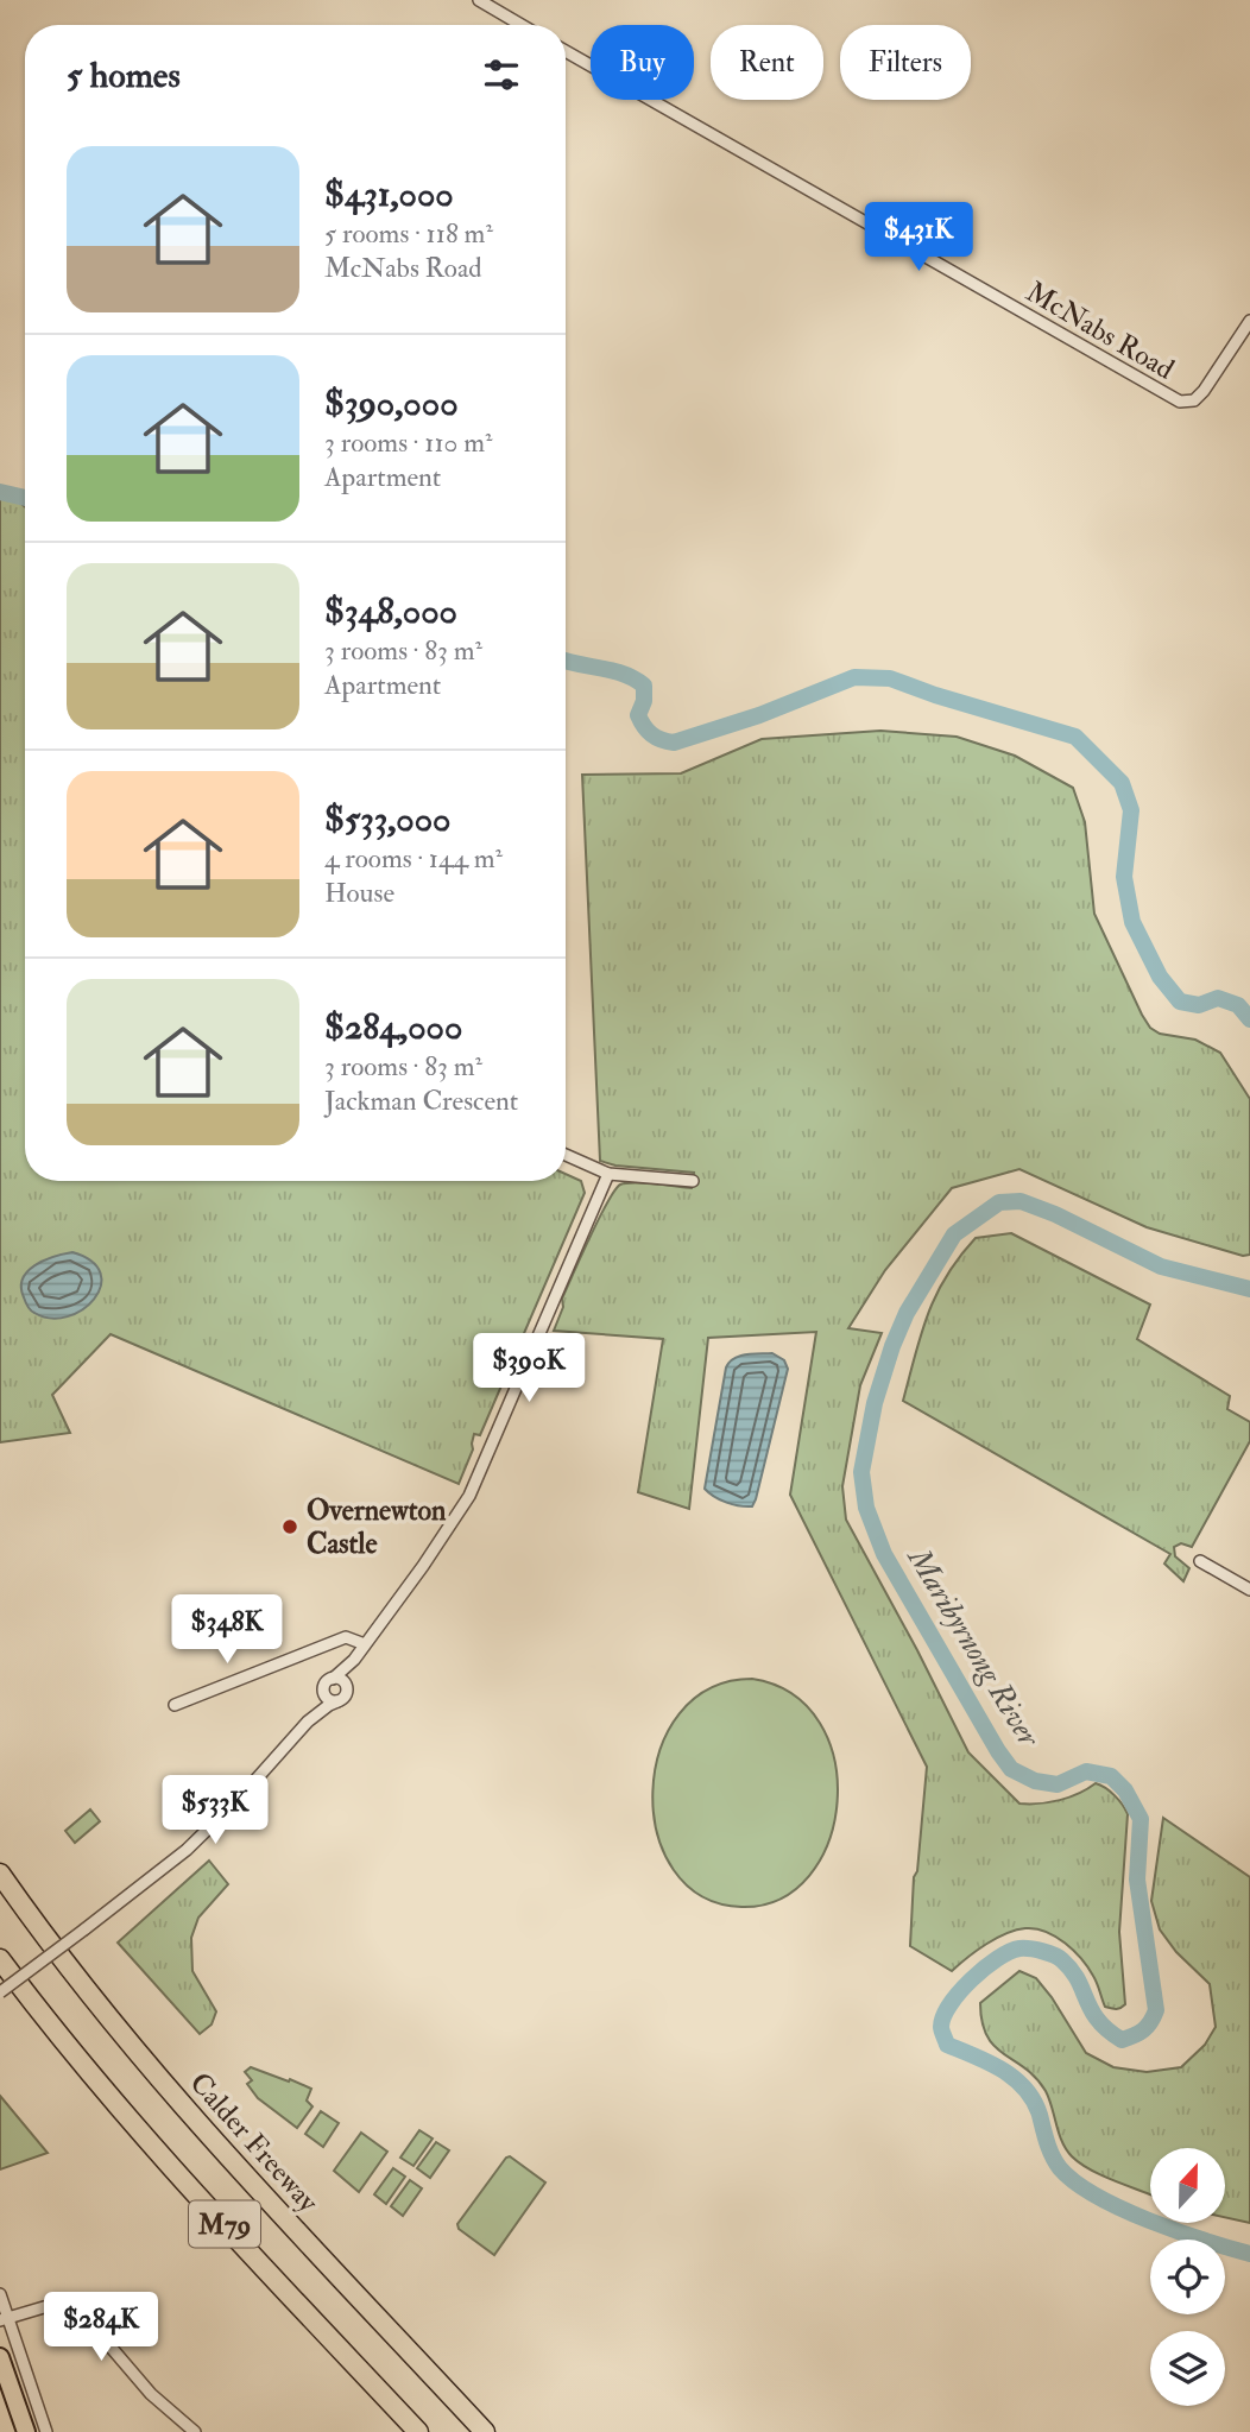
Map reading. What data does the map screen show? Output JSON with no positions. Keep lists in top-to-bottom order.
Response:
{
  "streets": {
    "highway": ["Calder Freeway", "M79"],
    "street": ["McNabs Road"]
  },
  "water": ["Maribyrnong River"],
  "places": ["Overnewton Castle"],
  "north": "top",
  "page": {
    "chip": ["Buy", "Rent", "Filters"],
    "heading": "5 homes",
    "list": [
      {
        "name": "$431,000",
        "note": "5 rooms · 118 m² · McNabs Road"
      },
      {
        "name": "$390,000",
        "note": "3 rooms · 110 m² · Apartment"
      },
      {
        "name": "$348,000",
        "note": "3 rooms · 83 m² · Apartment"
      },
      {
        "name": "$533,000",
        "note": "4 rooms · 144 m² · House"
      },
      {
        "name": "$284,000",
        "note": "3 rooms · 83 m² · Jackman Crescent"
      }
    ],
    "price": [
      "$431K",
      "$390K",
      "$348K",
      "$533K",
      "$284K"
    ]
  }
}
